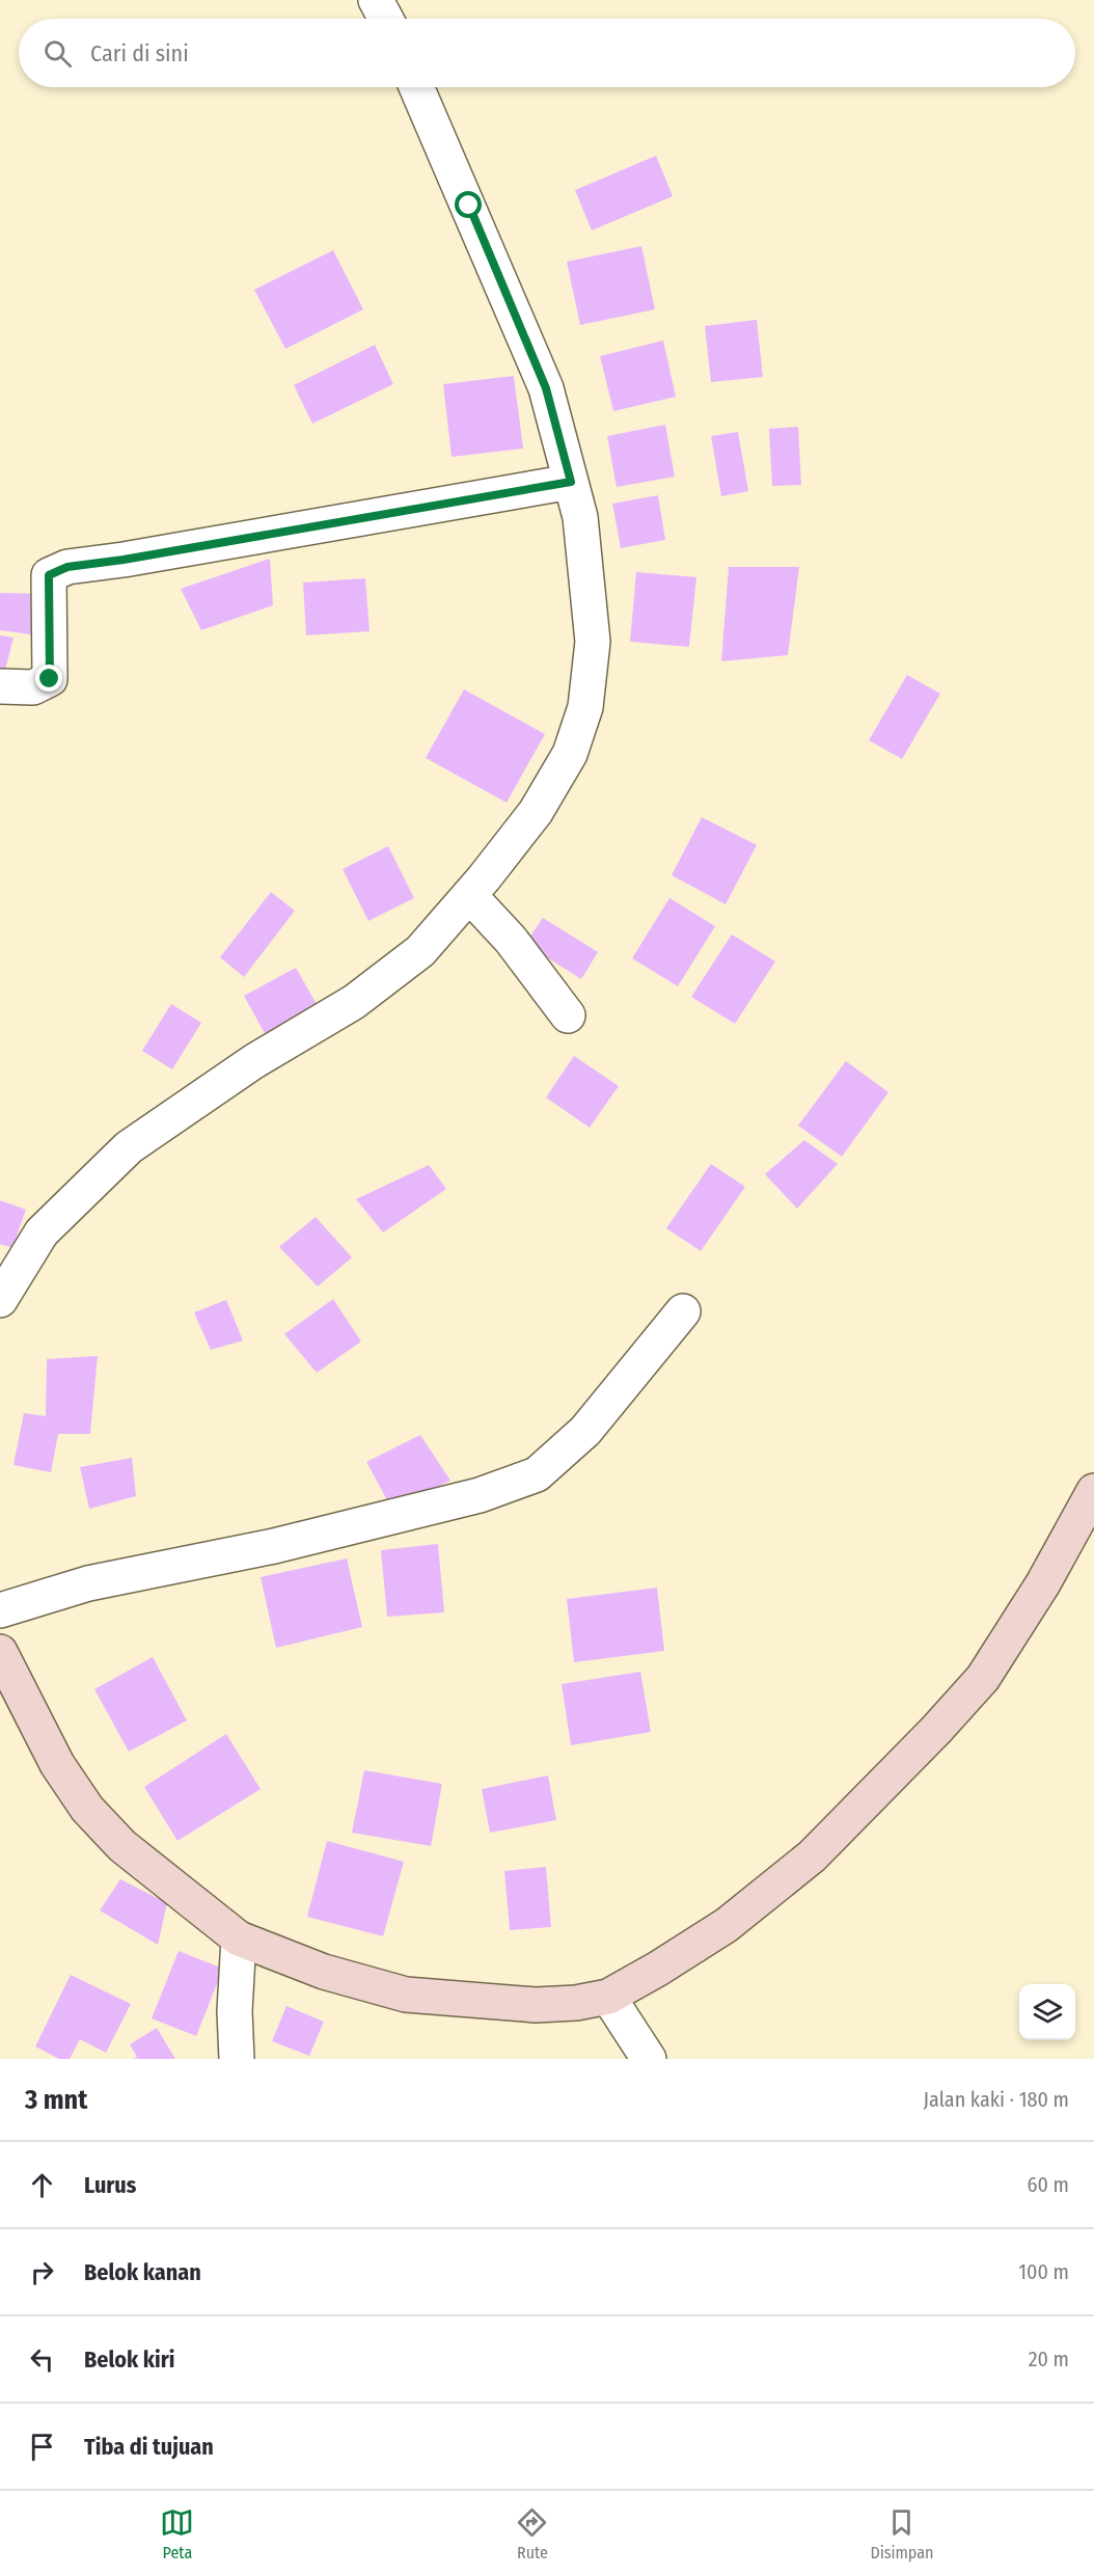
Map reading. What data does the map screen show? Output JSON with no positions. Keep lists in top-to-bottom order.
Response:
{
  "page": {
    "search": "Cari di sini",
    "heading": ["3 mnt", "Jalan kaki · 180 m"],
    "list": [
      ["Lurus", "60 m"],
      ["Belok kanan", "100 m"],
      ["Belok kiri", "20 m"],
      "Tiba di tujuan"
    ],
    "nav": ["Peta", "Rute", "Disimpan"]
  }
}
